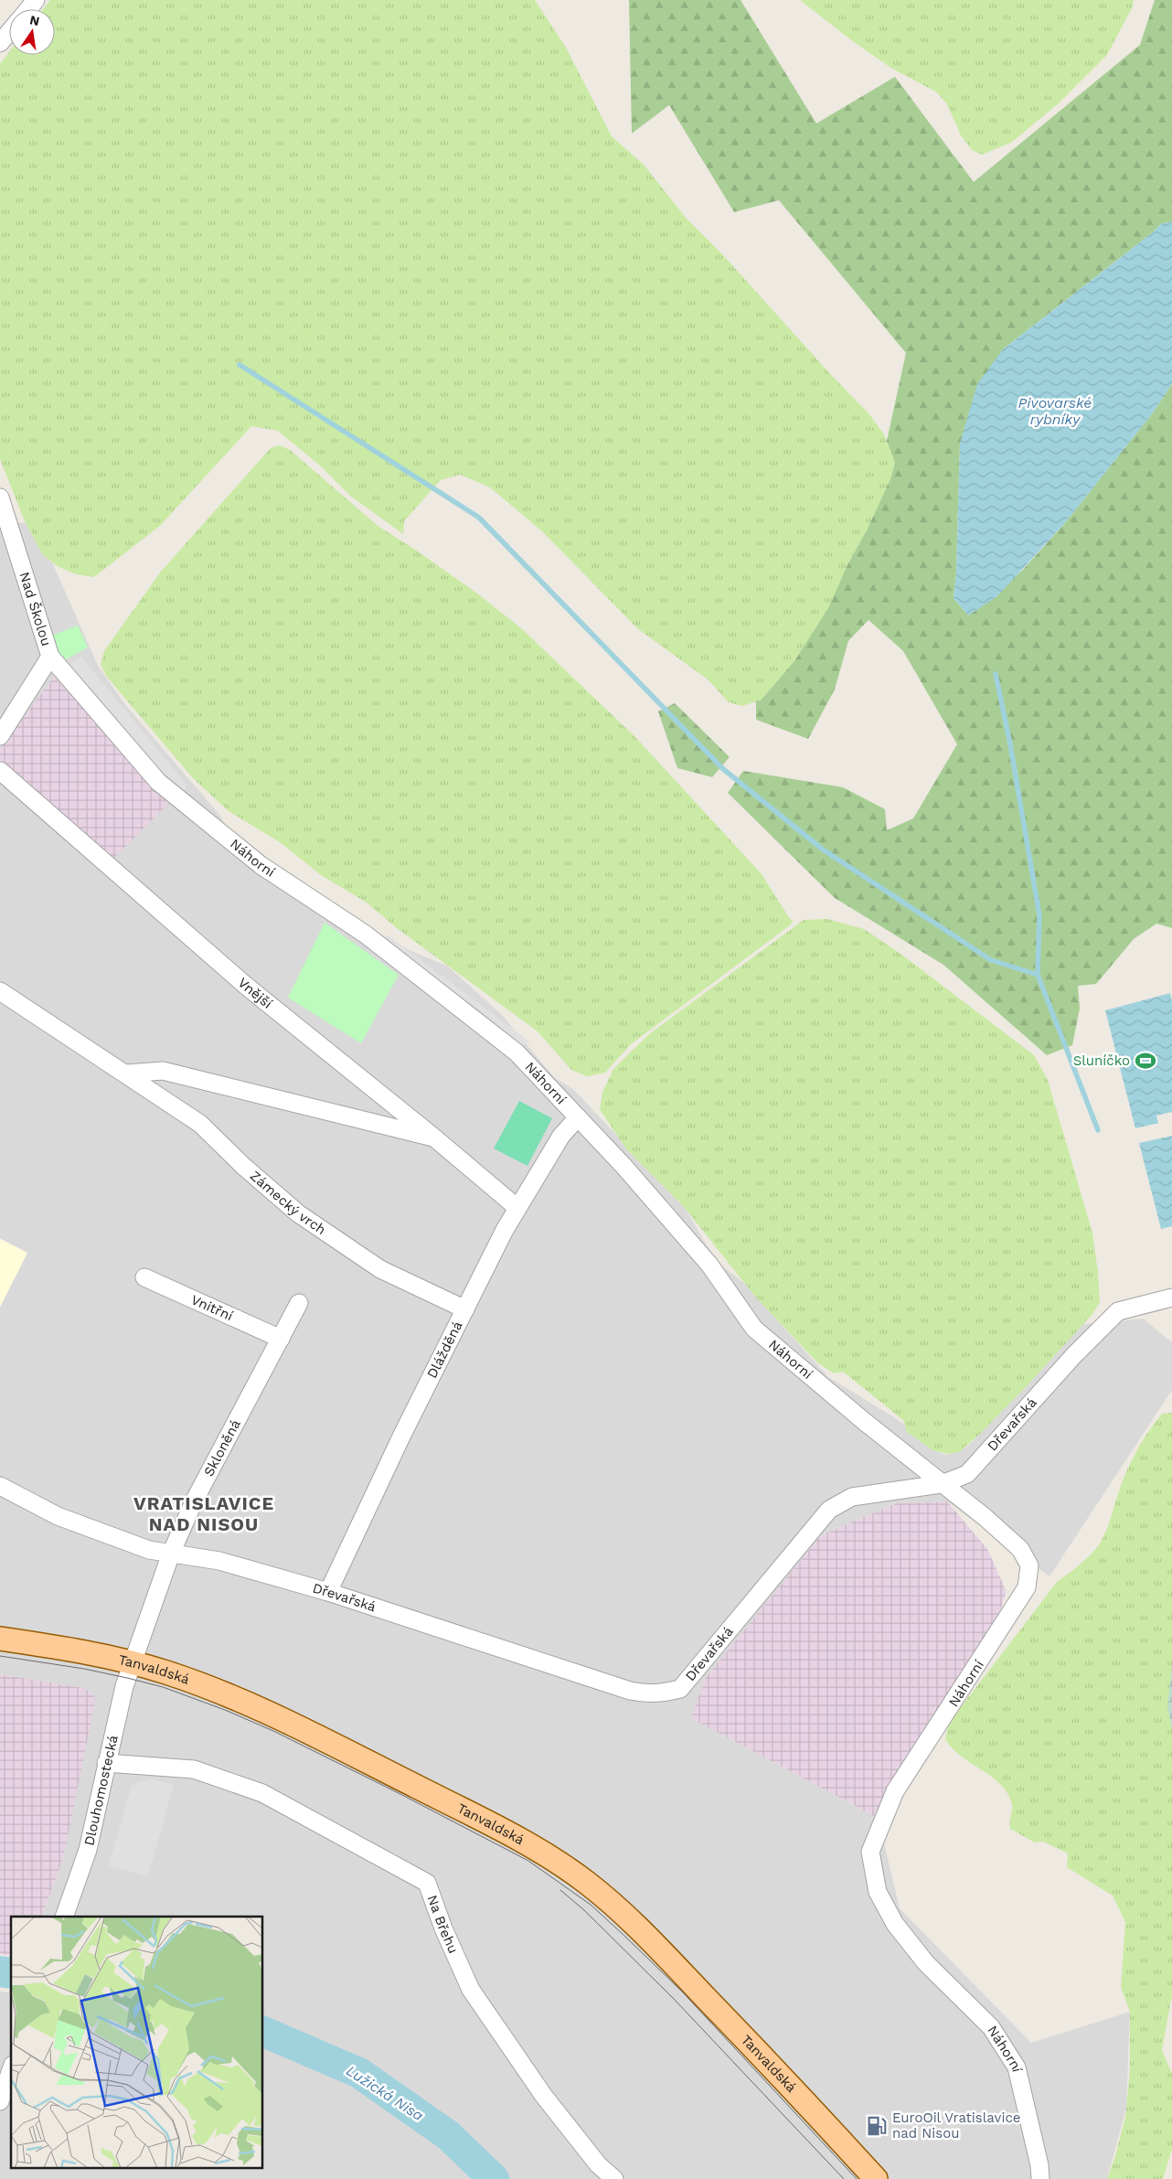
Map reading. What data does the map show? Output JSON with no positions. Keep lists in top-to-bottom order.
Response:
{
  "streets": {
    "main road": ["Tanvaldská"],
    "street": [
      "Nad Školou",
      "Náhorní",
      "Vnější",
      "Zámecký vrch",
      "Vnitřní",
      "Dlážděná",
      "Dřevařská",
      "Skloněná",
      "Dlouhomostecká",
      "Na Břehu"
    ]
  },
  "crossings": [
    ["Nad Školou", "Náhorní"],
    ["Náhorní", "Dlážděná"],
    ["Náhorní", "Dřevařská"],
    ["Vnější", "Dlážděná"],
    ["Zámecký vrch", "Dlážděná"],
    ["Vnitřní", "Skloněná"],
    ["Dlážděná", "Dřevařská"],
    ["Dřevařská", "Skloněná"],
    ["Tanvaldská", "Dlouhomostecká"],
    ["Dlouhomostecká", "Na Břehu"]
  ],
  "districts": ["VRATISLAVICE NAD NISOU"],
  "water": ["Pivovarské rybníky", "Lužická Nisa"],
  "places": {
    "sports": ["Sluníčko"],
    "fuel station": ["EuroOil Vratislavice nad Nisou"]
  },
  "north": "top"
}
